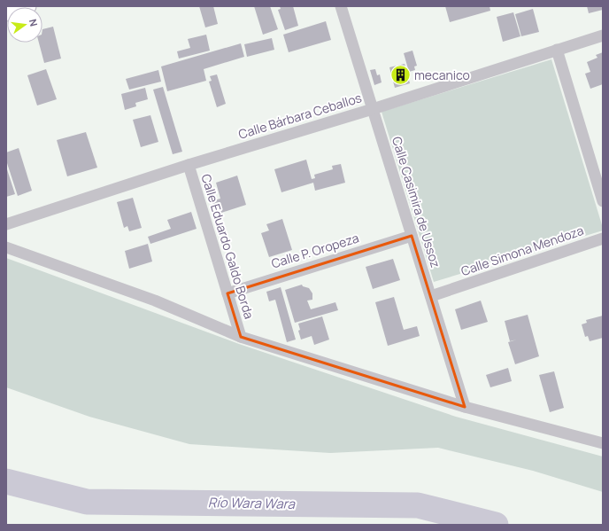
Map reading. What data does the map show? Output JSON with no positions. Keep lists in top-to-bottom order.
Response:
{
  "streets": {
    "street": [
      "Calle Bárbara Ceballos",
      "Calle Casimira de Ussoz",
      "Calle Eduardo Galdo Borda",
      "Calle P. Oropeza",
      "Calle Simona Mendoza"
    ]
  },
  "crossings": [
    ["Calle Bárbara Ceballos", "Calle Casimira de Ussoz"],
    ["Calle Bárbara Ceballos", "Calle Eduardo Galdo Borda"],
    ["Calle Casimira de Ussoz", "Calle P. Oropeza"],
    ["Calle Casimira de Ussoz", "Calle Simona Mendoza"],
    ["Calle Eduardo Galdo Borda", "Calle P. Oropeza"]
  ],
  "water": ["Río Wara Wara"],
  "places": {
    "building": ["mecanico"]
  },
  "north": "right"
}
